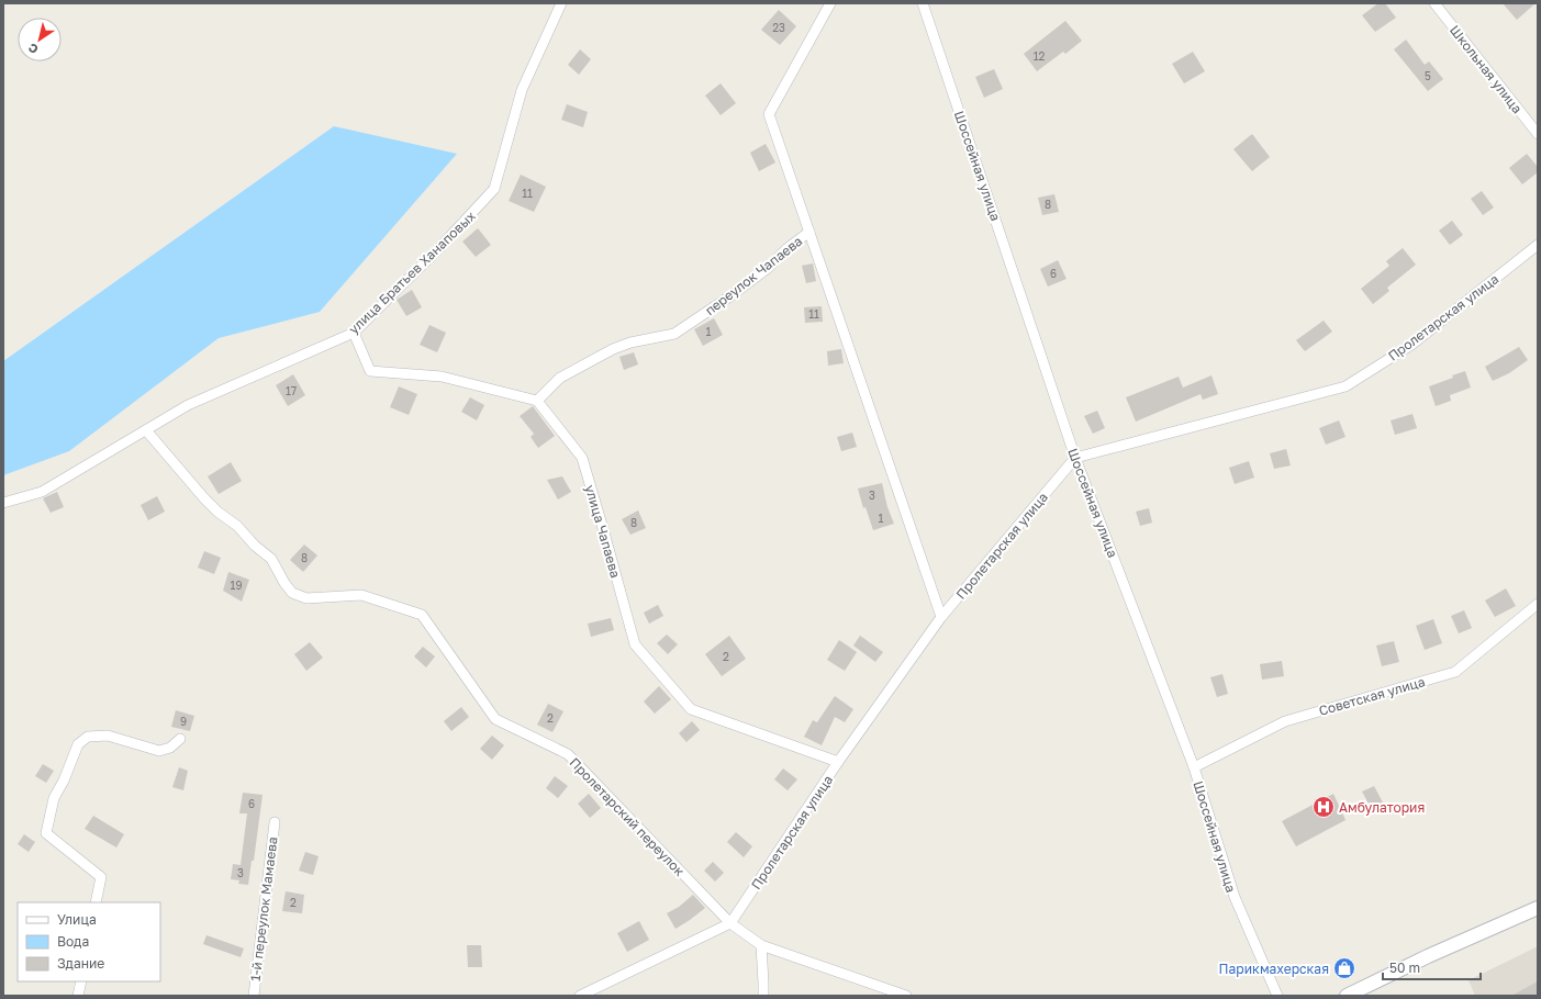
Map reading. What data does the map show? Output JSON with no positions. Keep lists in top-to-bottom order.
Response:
{
  "streets": {
    "street": [
      "Школьная улица",
      "Шоссейная улица",
      "улица Братьев Ханаповых",
      "переулок Чапаева",
      "Пролетарская улица",
      "улица Чапаева",
      "Советская улица",
      "Пролетарский переулок",
      "1-й переулок Мамаева"
    ]
  },
  "crossings": [
    ["Шоссейная улица", "Пролетарская улица"],
    ["Шоссейная улица", "Советская улица"],
    ["улица Братьев Ханаповых", "Пролетарский переулок"],
    ["переулок Чапаева", "улица Чапаева"],
    ["Пролетарская улица", "улица Чапаева"],
    ["Пролетарская улица", "Пролетарский переулок"]
  ],
  "places": {
    "hospital": ["Амбулатория"],
    "shop": ["Парикмахерская"]
  },
  "house_numbers": [
    "23",
    "12",
    "5",
    "11",
    "8",
    "6",
    "11",
    "1",
    "17",
    "3",
    "1",
    "8",
    "8",
    "19",
    "2",
    "2",
    "9",
    "6",
    "3",
    "2"
  ],
  "legend": ["Улица", "Вода", "Здание"],
  "scale_bar": "50 m",
  "north": "bottom left"
}
